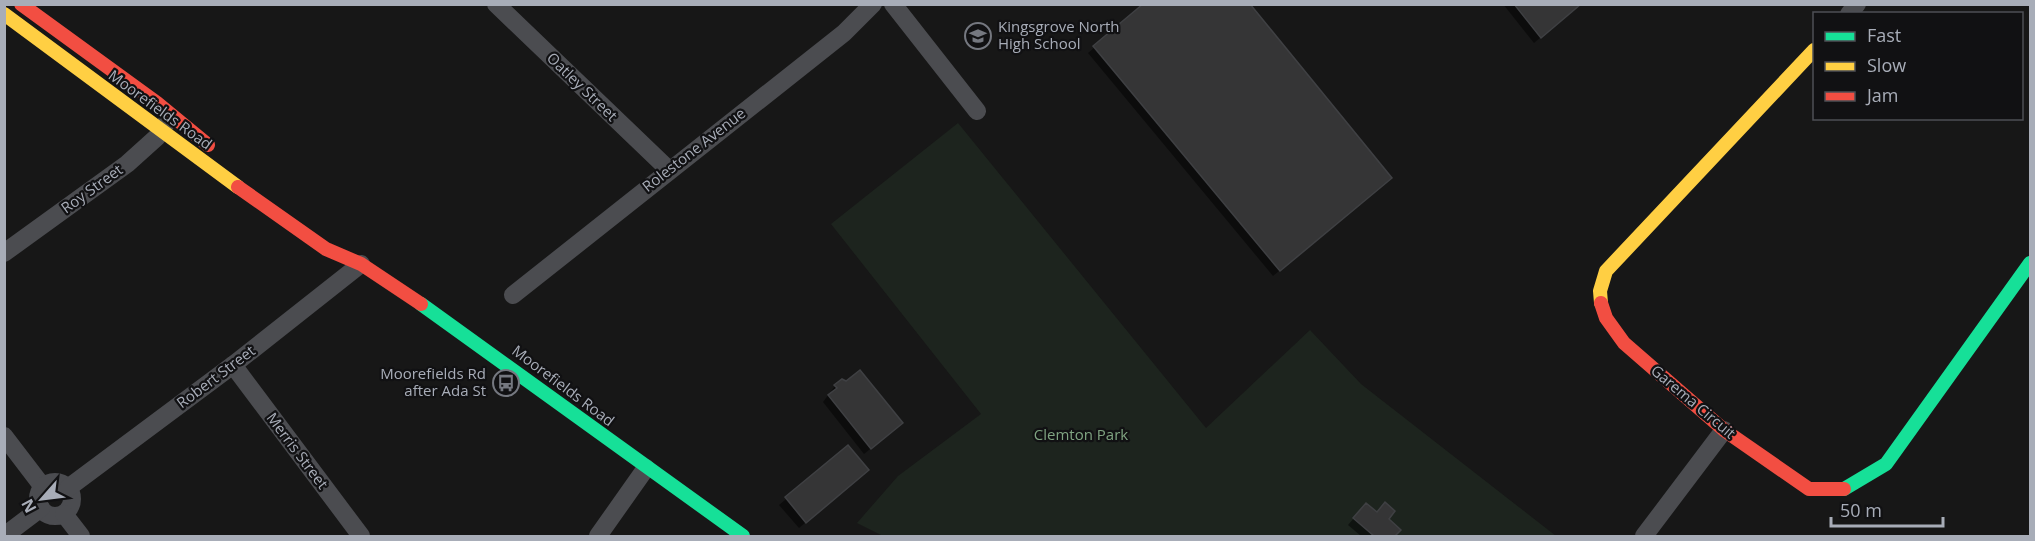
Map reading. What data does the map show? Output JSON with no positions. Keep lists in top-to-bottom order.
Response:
{
  "streets": {
    "main road": ["Moorefields Road", "Garema Circuit"],
    "street": [
      "Oatley Street",
      "Rolestone Avenue",
      "Roy Street",
      "Robert Street",
      "Merris Street"
    ]
  },
  "crossings": [
    ["Oatley Street", "Rolestone Avenue"],
    ["Moorefields Road", "Roy Street"],
    ["Moorefields Road", "Robert Street"],
    ["Robert Street", "Merris Street"]
  ],
  "parks": ["Clemton Park"],
  "places": {
    "school or university": ["Kingsgrove North High School"],
    "bus stop": ["Moorefields Rd after Ada St"]
  },
  "legend": ["Fast", "Slow", "Jam"],
  "scale_bar": "50 m",
  "north": "bottom left"
}
